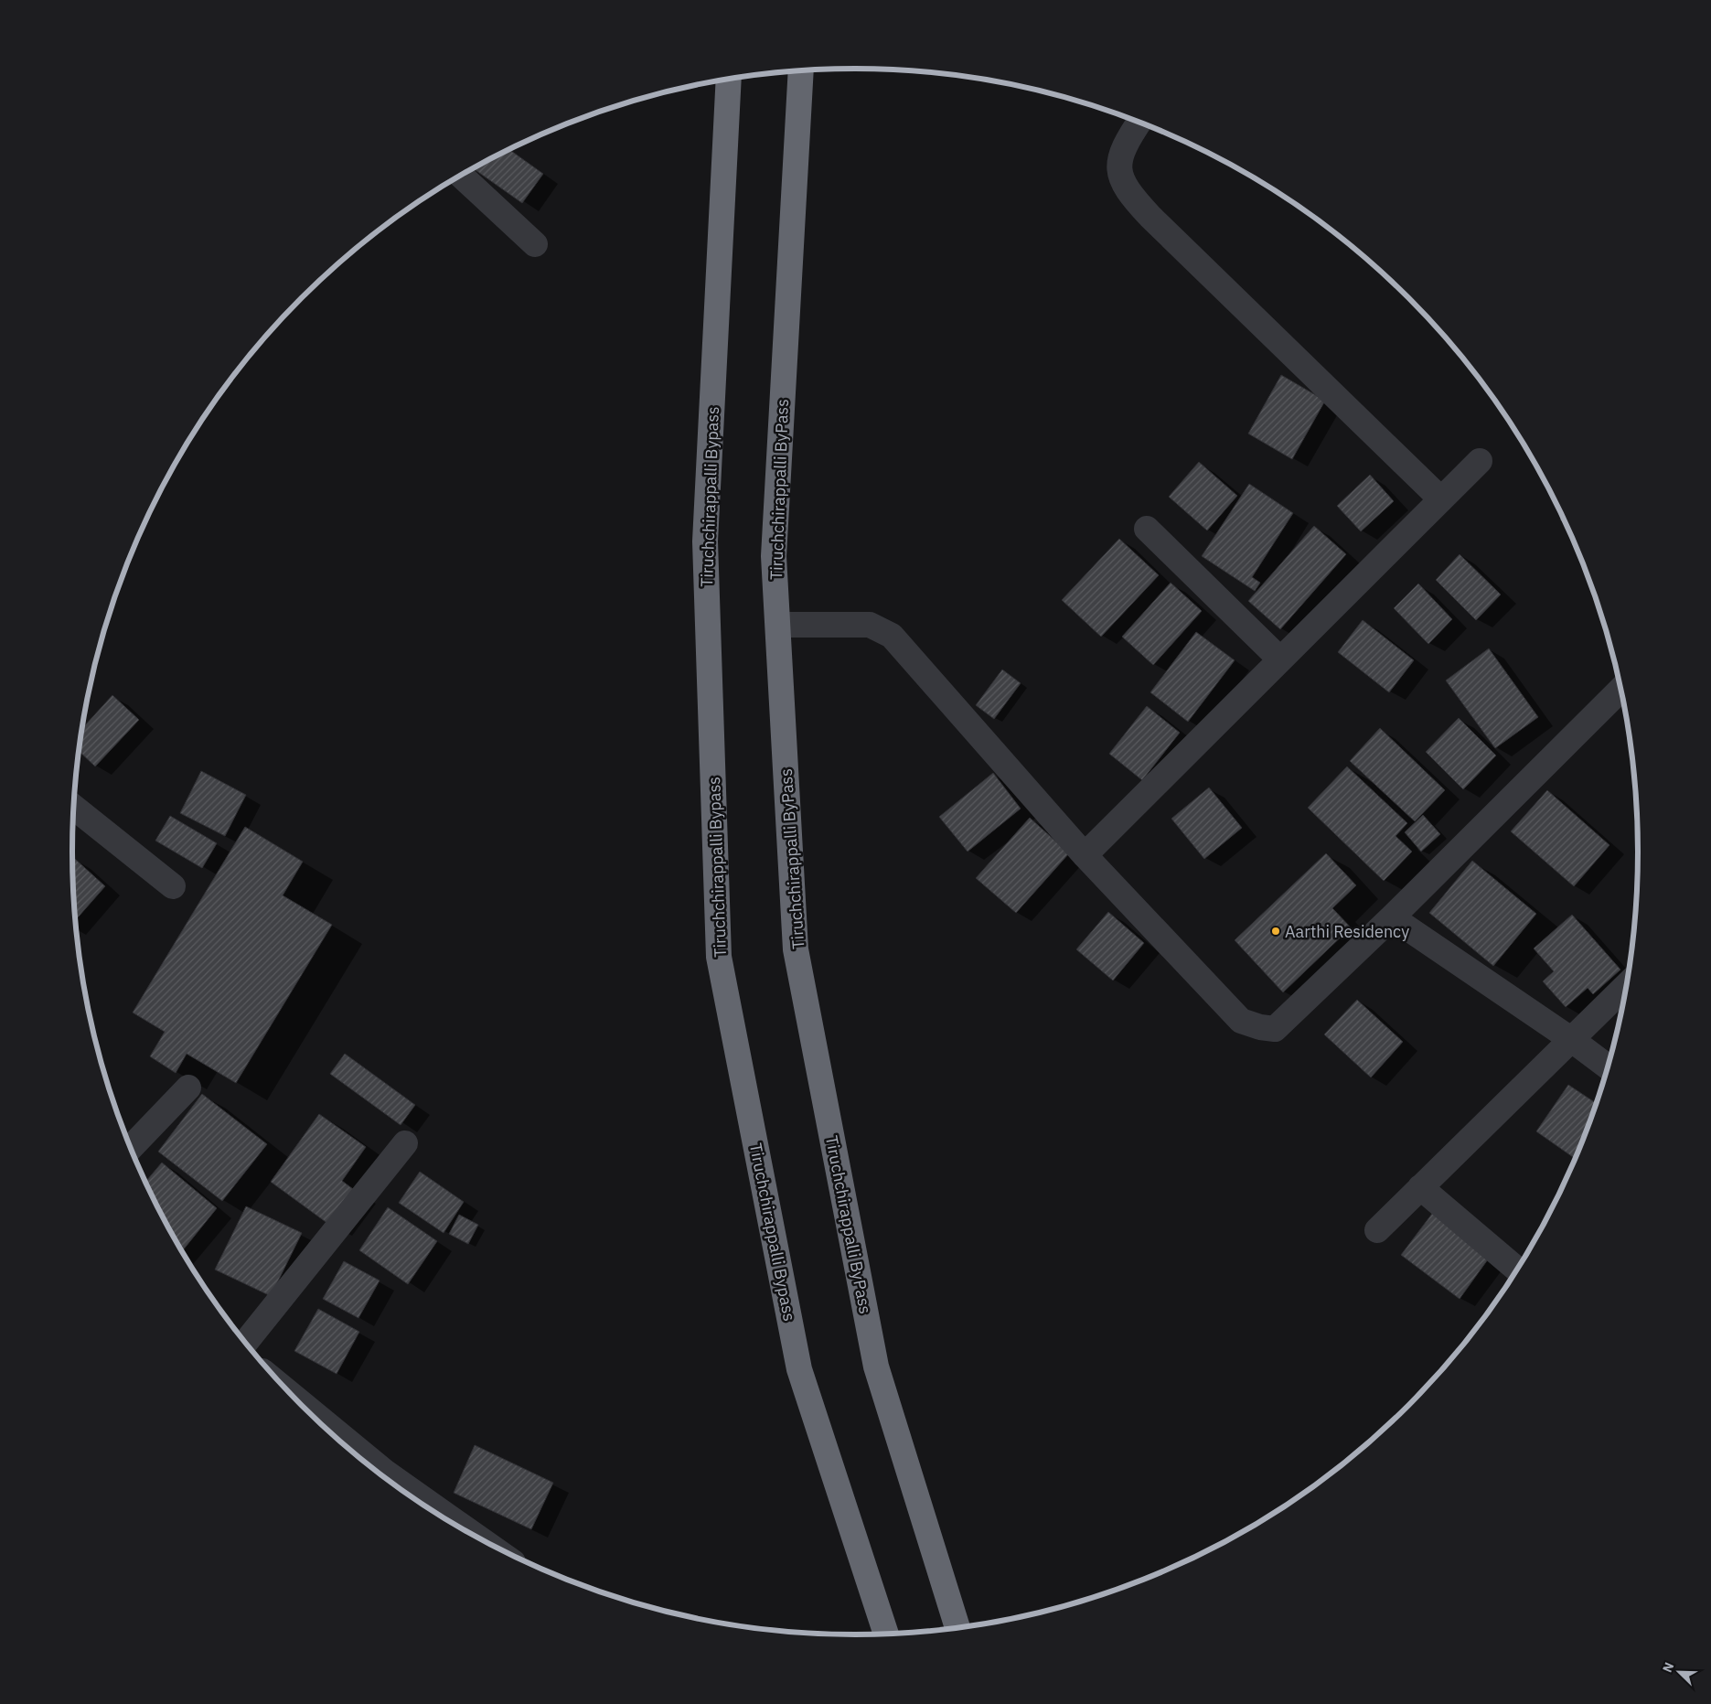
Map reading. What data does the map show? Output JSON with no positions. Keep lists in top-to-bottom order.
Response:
{
  "streets": {
    "highway": ["Tiruchchirappalli ByPass", "Tiruchchirappalli Bypass"]
  },
  "places": ["Aarthi Residency"],
  "north": "top left"
}
